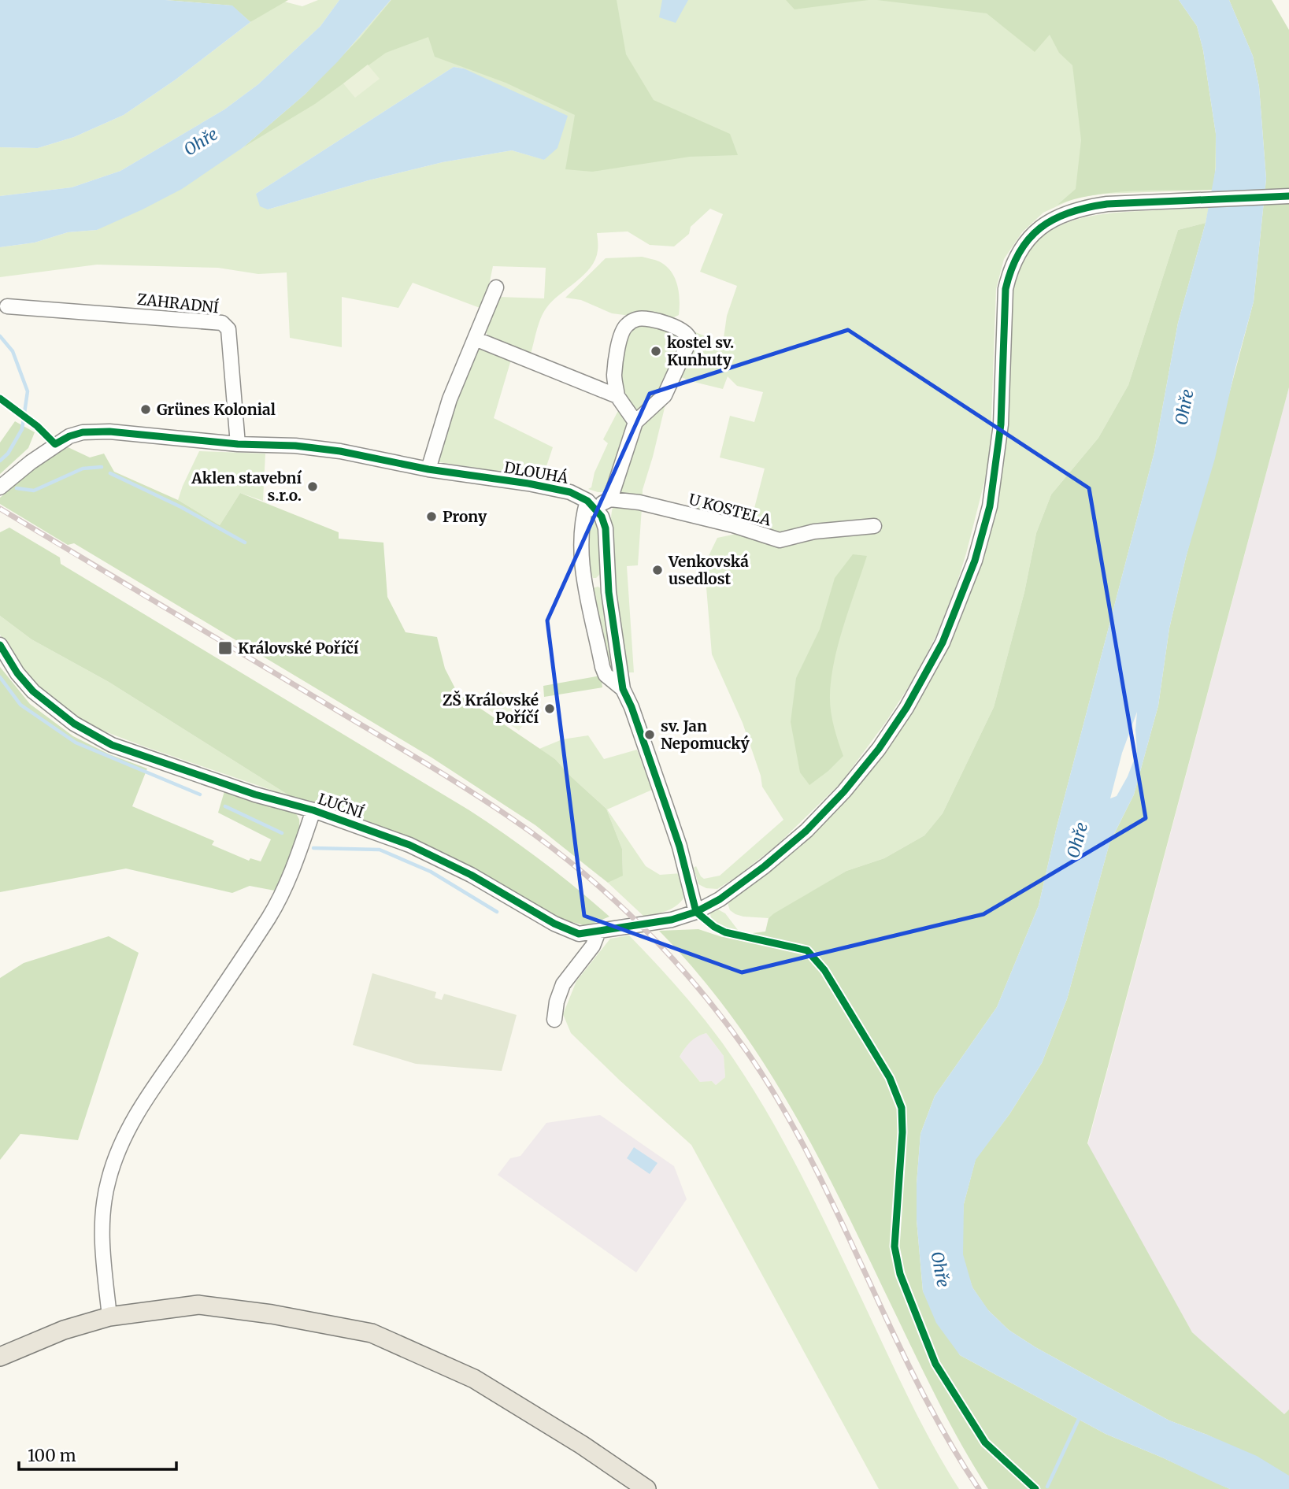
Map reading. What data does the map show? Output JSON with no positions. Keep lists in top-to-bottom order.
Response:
{
  "streets": {
    "street": [
      "ZAHRADNÍ",
      "DLOUHÁ",
      "U KOSTELA",
      "LUČNÍ"
    ]
  },
  "crossings": [
    ["ZAHRADNÍ", "DLOUHÁ"]
  ],
  "water": ["Ohře"],
  "places": {
    "other": [
      "kostel sv. Kunhuty",
      "Grünes Kolonial",
      "Aklen stavební s.r.o.",
      "Prony",
      "Venkovská usedlost",
      "ZŠ Královské Poříčí",
      "sv. Jan Nepomucký"
    ],
    "transit": ["Královské Poříčí"]
  },
  "scale_bar": "100 m"
}
